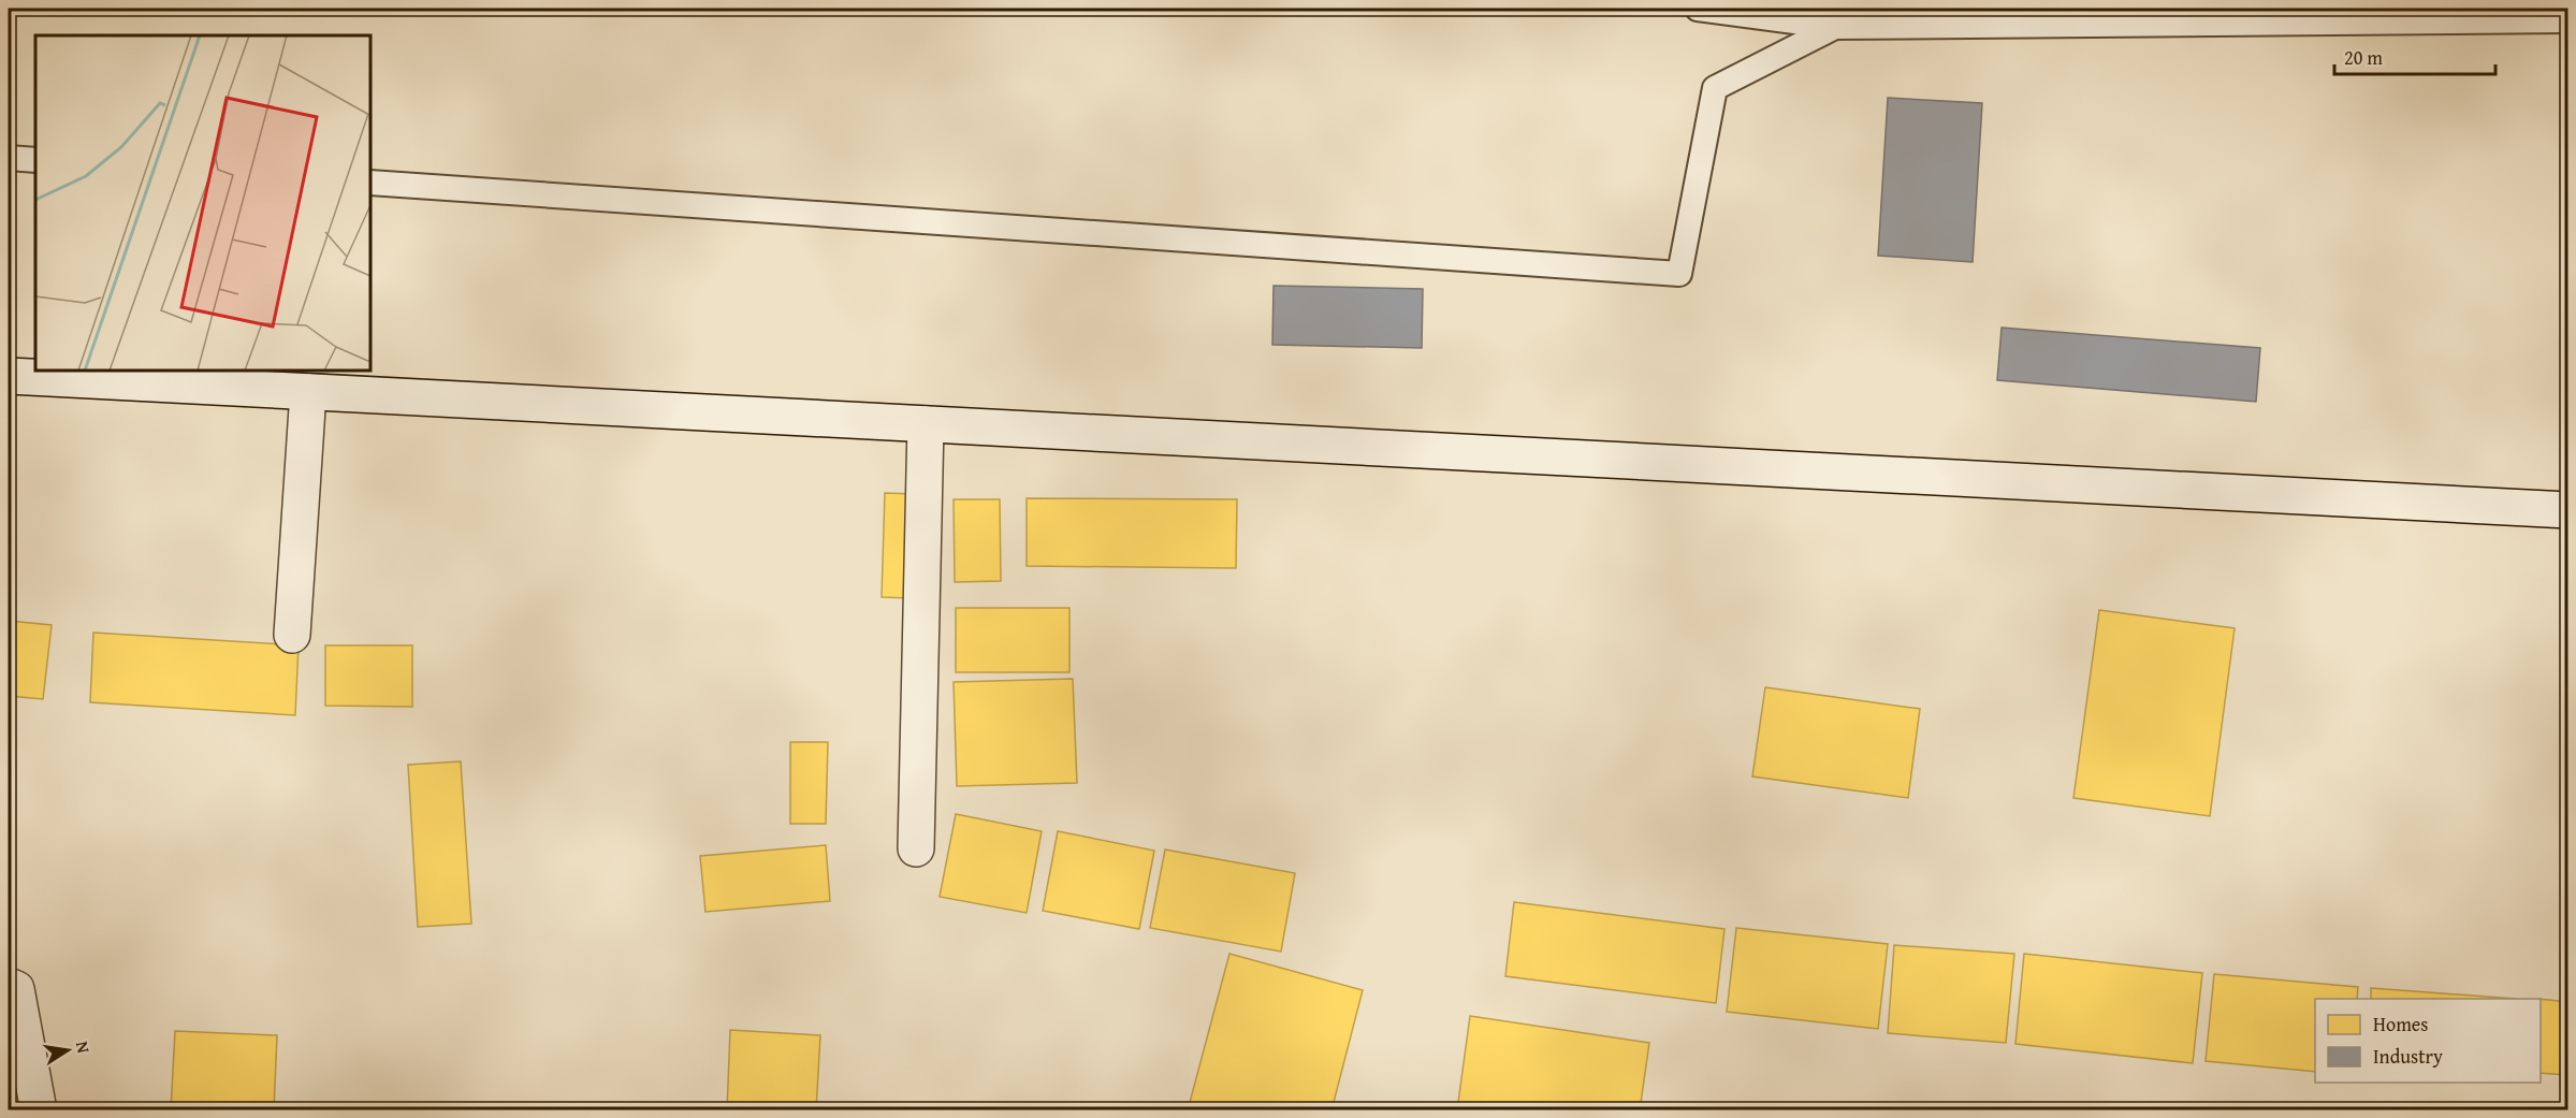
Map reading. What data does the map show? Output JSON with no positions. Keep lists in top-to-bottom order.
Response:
{
  "legend": ["Homes", "Industry"],
  "scale_bar": "20 m",
  "north": "right"
}
